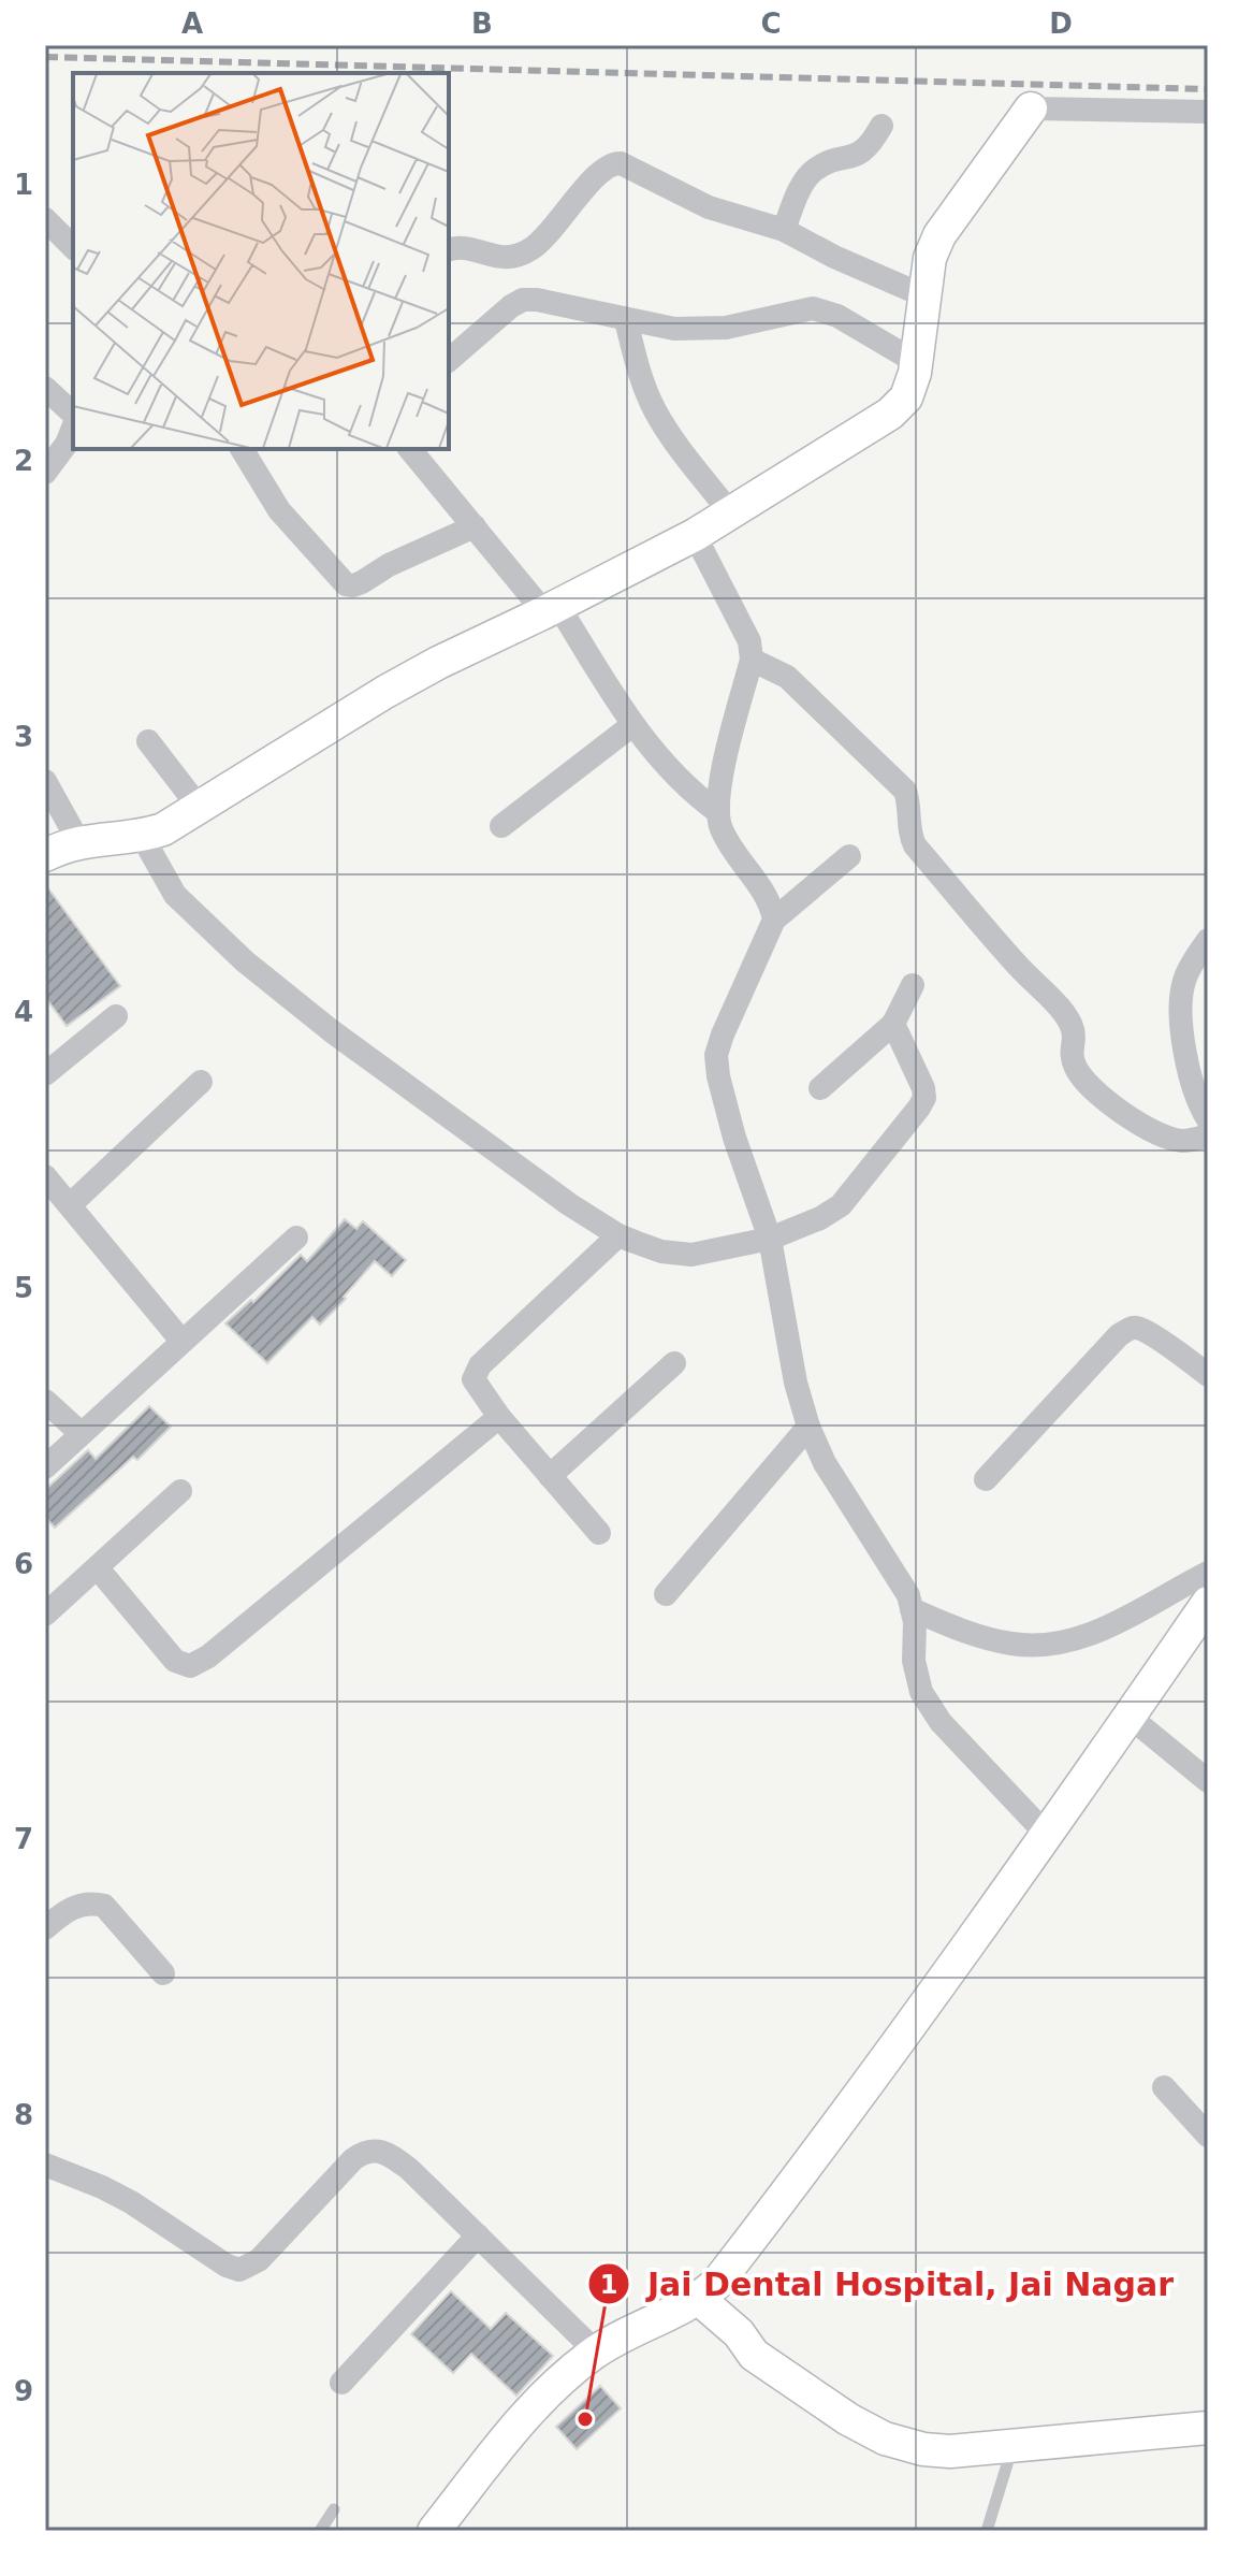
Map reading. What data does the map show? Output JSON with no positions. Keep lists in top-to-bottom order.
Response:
{
  "places": ["Jai Dental Hospital, Jai Nagar"],
  "grid": {
    "columns": [
      "A",
      "B",
      "C",
      "D"
    ],
    "rows": [
      "1",
      "2",
      "3",
      "4",
      "5",
      "6",
      "7",
      "8",
      "9"
    ]
  }
}
